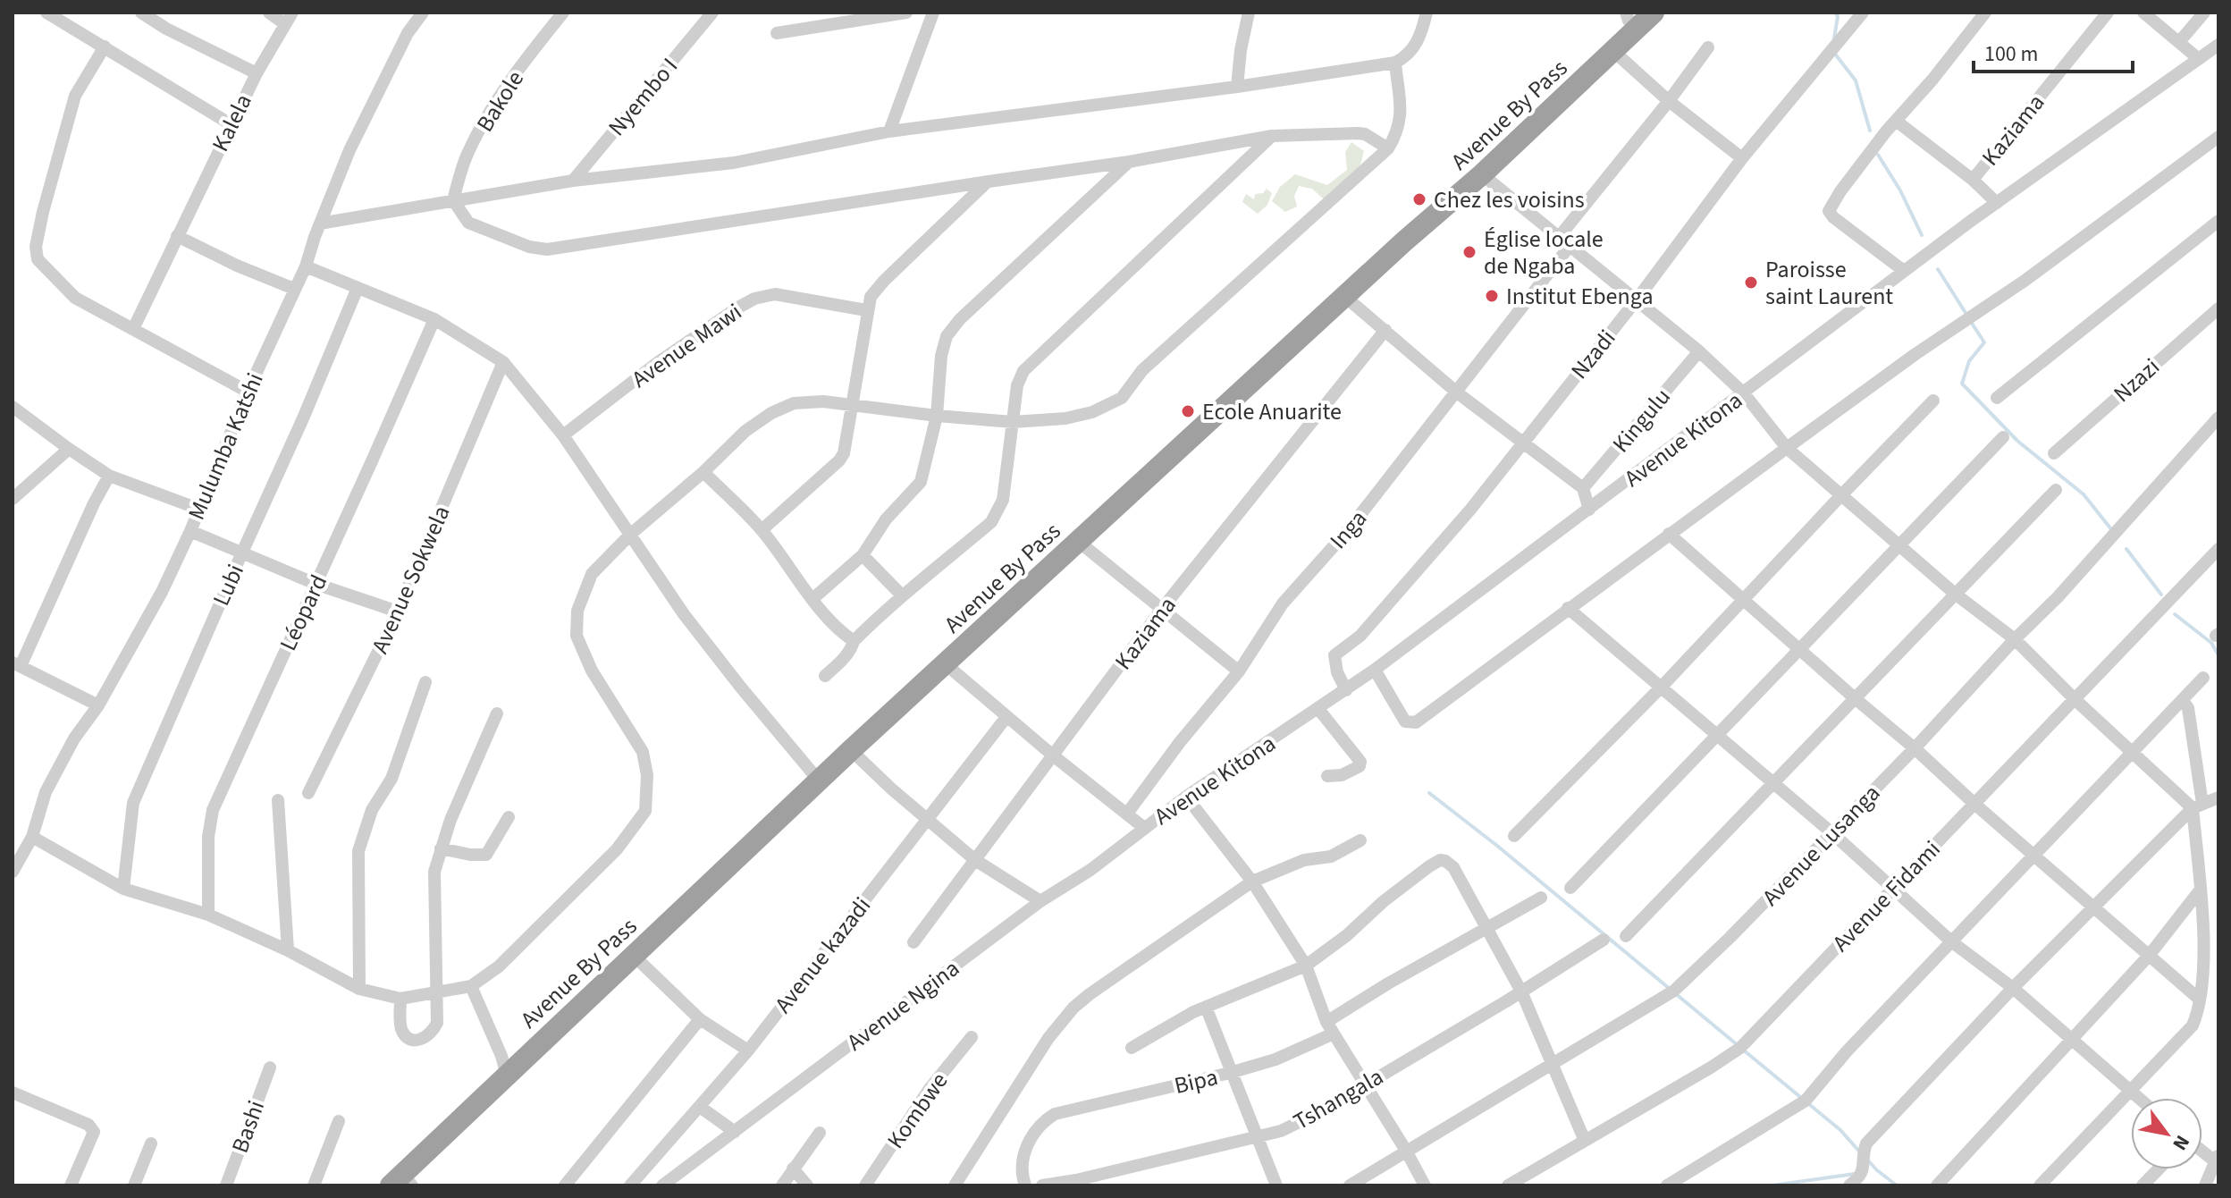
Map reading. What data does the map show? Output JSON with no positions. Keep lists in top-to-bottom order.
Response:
{
  "streets": {
    "highway": ["Avenue By Pass"],
    "street": [
      "Nyembo I",
      "Bakole",
      "Kalela",
      "Kaziama",
      "Avenue Mawi",
      "Nzadi",
      "Nzazi",
      "Kingulu",
      "Avenue Kitona",
      "Mulumba Katshi",
      "Inga",
      "Avenue Sokwela",
      "Lubi",
      "Léopard",
      "Avenue Lusanga",
      "Avenue Fidami",
      "Avenue kazadi",
      "Avenue Ngina",
      "Bipa",
      "Tshangala",
      "Kombwe",
      "Bashi"
    ]
  },
  "crossings": [
    ["Nzadi", "Avenue Kitona"],
    ["Avenue Kitona", "Avenue Ngina"]
  ],
  "places": [
    "Chez les voisins",
    "Église locale de Ngaba",
    "Paroisse saint Laurent",
    "Institut Ebenga",
    "Ecole Anuarite"
  ],
  "scale_bar": "100 m",
  "north": "bottom right"
}
